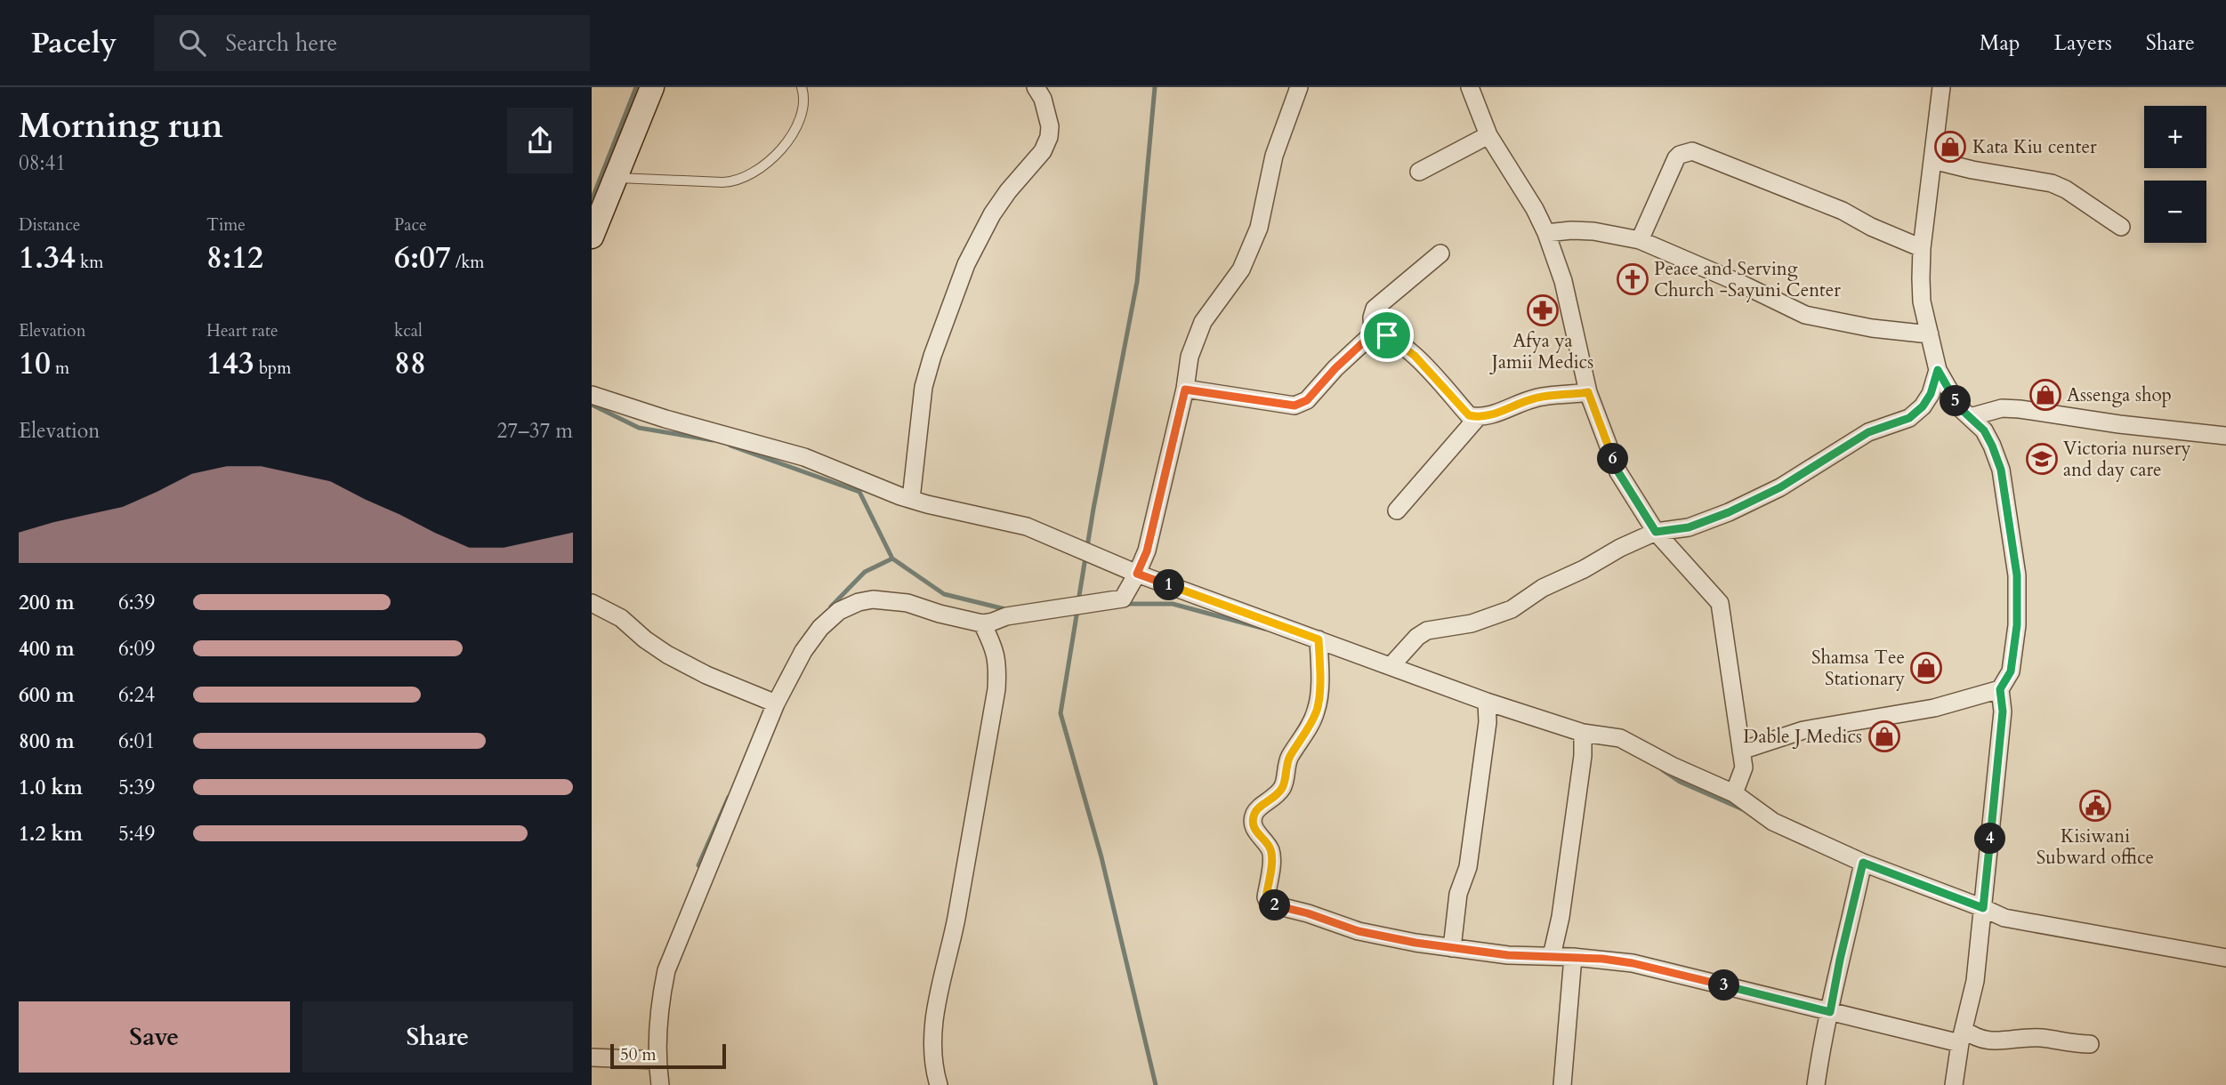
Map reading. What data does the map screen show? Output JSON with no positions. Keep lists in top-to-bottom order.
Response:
{
  "places": {
    "shop": [
      "Kata Kiu center",
      "Assenga shop",
      "Shamsa Tee Stationary",
      "Dable J Medics"
    ],
    "church": ["Peace and Serving Church -Sayuni Center"],
    "pharmacy": ["Afya ya Jamii Medics"],
    "school or university": ["Victoria nursery and day care"],
    "public building": ["Kisiwani Subward office"]
  },
  "scale_bar": "50 m",
  "page": {
    "header": "Pacely",
    "search": "Search here",
    "nav": ["Map", "Layers", "Share"],
    "heading": ["Morning run", "08:41"],
    "map_buttons": ["+", "−"],
    "stats": [
      ["Distance", "1.34 km"],
      ["Time", "8:12"],
      ["Pace", "6:07 /km"],
      ["Elevation", "10 m"],
      ["Heart rate", "143 bpm"],
      ["kcal", "88"]
    ],
    "pins": [
      "5",
      "6",
      "1",
      "4",
      "2",
      "3"
    ],
    "chart": ["Elevation", "27–37 m"],
    "list": [
      {
        "name": "200 m",
        "note": "6:39"
      },
      {
        "name": "400 m",
        "note": "6:09"
      },
      {
        "name": "600 m",
        "note": "6:24"
      },
      {
        "name": "800 m",
        "note": "6:01"
      },
      {
        "name": "1.0 km",
        "note": "5:39"
      },
      {
        "name": "1.2 km",
        "note": "5:49"
      }
    ],
    "buttons": ["Save", "Share"],
    "scale": "50 m"
  }
}
